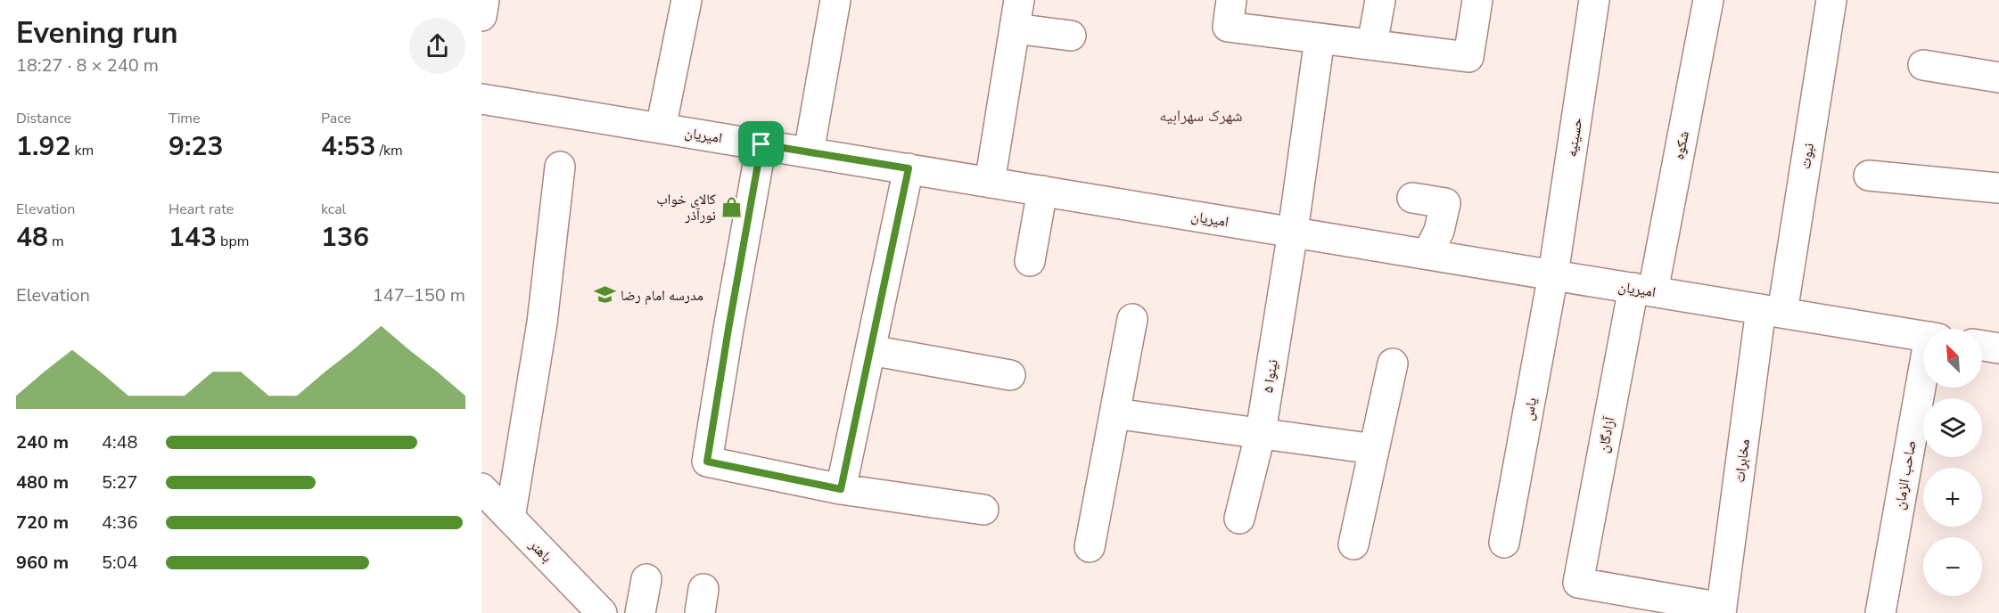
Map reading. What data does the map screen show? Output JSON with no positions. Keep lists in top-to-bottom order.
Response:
{
  "streets": {
    "street": [
      "امیریان",
      "حسینیه",
      "شکوه",
      "نبوت",
      "نینوا ۵",
      "یاس",
      "آزادگان",
      "مخابرات",
      "صاحب الزمان",
      "باهنر"
    ]
  },
  "crossings": [
    ["امیریان", "حسینیه"],
    ["امیریان", "شکوه"],
    ["امیریان", "نبوت"],
    ["امیریان", "نینوا ۵"],
    ["امیریان", "یاس"],
    ["امیریان", "آزادگان"],
    ["امیریان", "مخابرات"],
    ["حسینیه", "یاس"],
    ["شکوه", "آزادگان"],
    ["نبوت", "مخابرات"],
    ["آزادگان", "مخابرات"]
  ],
  "districts": ["شهرک سهرابیه"],
  "places": {
    "shop": ["کالای خواب نورآذر"],
    "school or university": ["مدرسه امام رضا"]
  },
  "north": "top left",
  "page": {
    "heading": ["Evening run", "18:27 · 8 × 240 m"],
    "stats": [
      ["Distance", "1.92 km"],
      ["Time", "9:23"],
      ["Pace", "4:53 /km"],
      ["Elevation", "48 m"],
      ["Heart rate", "143 bpm"],
      ["kcal", "136"]
    ],
    "chart": ["Elevation", "147–150 m"],
    "map_buttons": ["+", "−"],
    "list": [
      {
        "name": "240 m",
        "note": "4:48"
      },
      {
        "name": "480 m",
        "note": "5:27"
      },
      {
        "name": "720 m",
        "note": "4:36"
      },
      {
        "name": "960 m",
        "note": "5:04"
      }
    ]
  }
}
